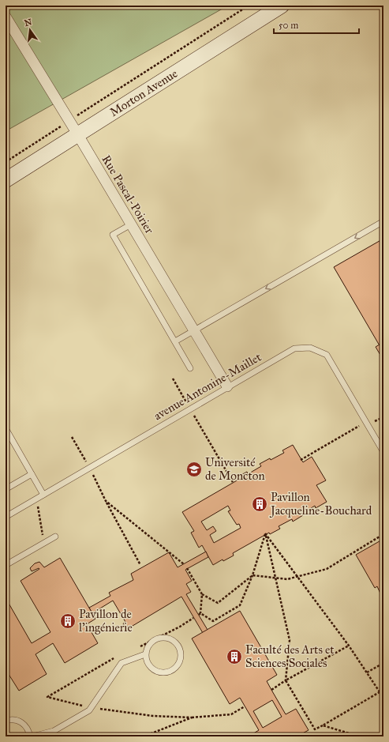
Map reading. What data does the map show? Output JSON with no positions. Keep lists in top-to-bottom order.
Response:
{
  "streets": {
    "street": ["Morton Avenue", "Rue Pascal-Poirier"],
    "lane": ["avenue Antonine-Maillet"]
  },
  "crossings": [
    ["Morton Avenue", "Rue Pascal-Poirier"],
    ["Rue Pascal-Poirier", "avenue Antonine-Maillet"]
  ],
  "places": {
    "school or university": ["Université de Moncton"],
    "building": ["Pavillon Jacqueline-Bouchard", "Pavillon de l'ingénierie", "Faculté des Arts et Sciences Sociales"]
  },
  "scale_bar": "50 m",
  "north": "top"
}
